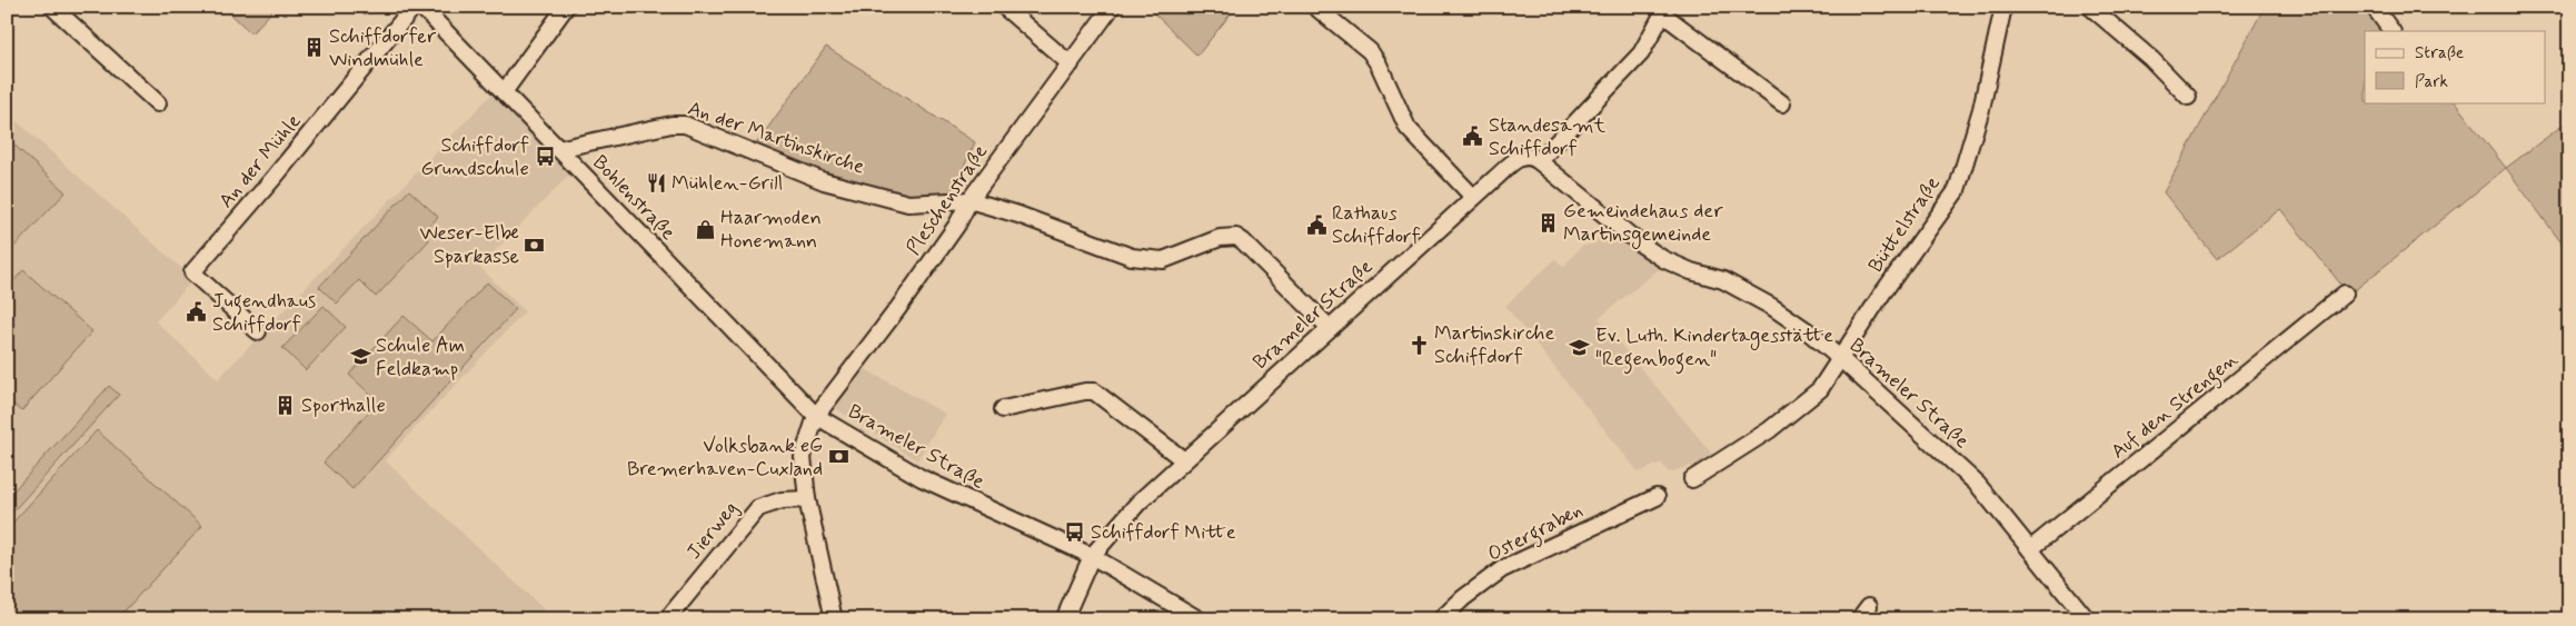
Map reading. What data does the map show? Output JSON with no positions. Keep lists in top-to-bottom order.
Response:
{
  "streets": {
    "street": [
      "An der Martinskirche",
      "An der Mühle",
      "Bohlenstraße",
      "Pleschenstraße",
      "Büttelstraße",
      "Brameler Straße",
      "Auf den Strengen",
      "Jierweg",
      "Ostergraben"
    ]
  },
  "crossings": [
    ["An der Martinskirche", "Bohlenstraße"],
    ["An der Martinskirche", "Pleschenstraße"],
    ["An der Martinskirche", "Brameler Straße"],
    ["Bohlenstraße", "Pleschenstraße"],
    ["Bohlenstraße", "Brameler Straße"],
    ["Pleschenstraße", "Brameler Straße"],
    ["Pleschenstraße", "Jierweg"],
    ["Büttelstraße", "Brameler Straße"],
    ["Brameler Straße", "Auf den Strengen"]
  ],
  "places": {
    "building": ["Schiffdorfer Windmühle", "Gemeindehaus der Martinsgemeinde", "Sporthalle"],
    "public building": ["Standesamt Schiffdorf", "Rathaus Schiffdorf", "Jugendhaus Schiffdorf"],
    "bus stop": ["Schiffdorf Grundschule", "Schiffdorf Mitte"],
    "restaurant": ["Mühlen-Grill"],
    "shop": ["Haarmoden Honemann"],
    "bank": ["Weser-Elbe Sparkasse", "Volksbank eG Bremerhaven-Cuxland"],
    "church": ["Martinskirche Schiffdorf"],
    "school or university": ["Ev. Luth. Kindertagesstätte \"Regenbogen\"", "Schule Am Feldkamp"]
  },
  "legend": ["Straße", "Park"]
}
